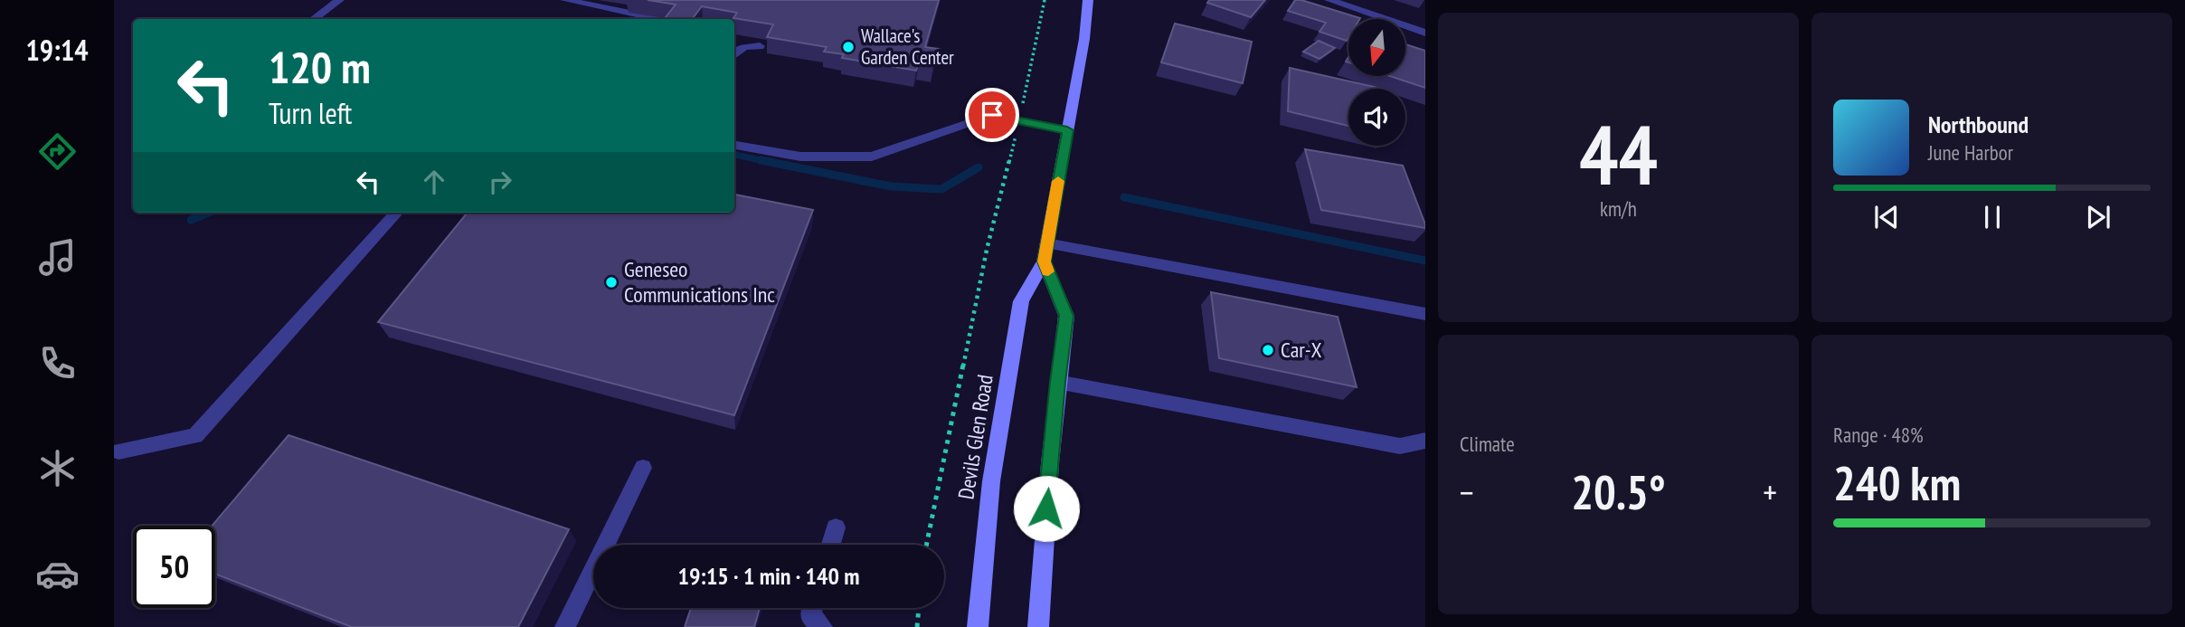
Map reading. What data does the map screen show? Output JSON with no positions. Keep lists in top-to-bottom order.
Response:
{
  "streets": {
    "main road": ["Devils Glen Road"]
  },
  "places": ["Wallace's Garden Center", "Geneseo Communications Inc", "Car-X"],
  "north": "bottom",
  "page": {
    "tabs": "19:14",
    "tile": [
      ["44", "km/h"],
      "Climate",
      ["Range · 48%", "240 km"]
    ],
    "turn": ["120 m", "Turn left"],
    "song": ["Northbound", "June Harbor"],
    "heat": ["−", "20.5°", "+"],
    "limit": "50",
    "trip": "19:15 · 1 min · 140 m"
  }
}
